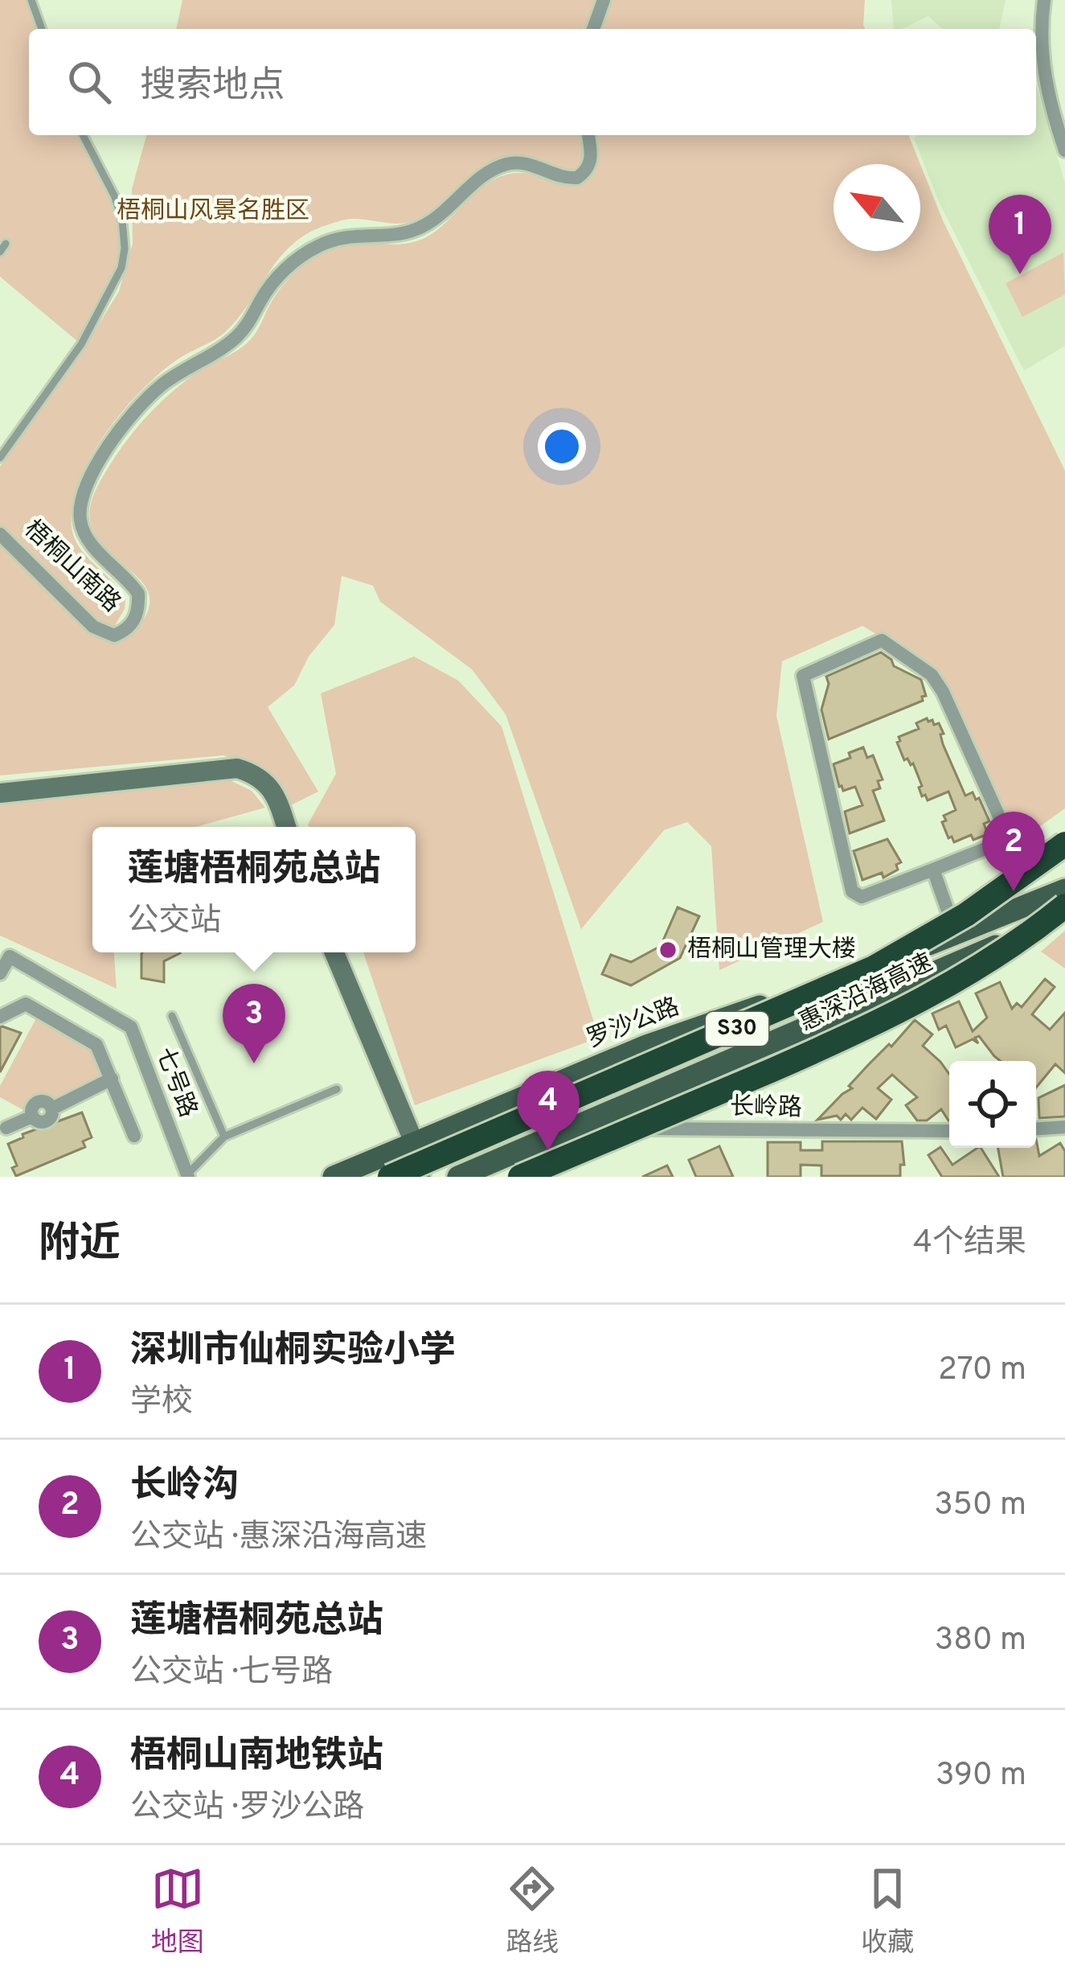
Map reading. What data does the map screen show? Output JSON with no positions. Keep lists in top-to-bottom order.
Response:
{
  "streets": {
    "highway": ["惠深沿海高速", "S30"],
    "main road": ["罗沙公路"],
    "street": ["梧桐山南路", "七号路", "长岭路"]
  },
  "crossings": [
    ["惠深沿海高速", "罗沙公路"]
  ],
  "parks": ["梧桐山风景名胜区"],
  "places": ["梧桐山管理大楼"],
  "north": "top left",
  "page": {
    "search": "搜索地点",
    "pins": [
      "1",
      "2",
      "3",
      "4"
    ],
    "popup": ["莲塘梧桐苑总站", "公交站"],
    "heading": ["附近", "4个结果"],
    "list": [
      {
        "mark": "1",
        "name": "深圳市仙桐实验小学",
        "note": "学校",
        "value": "270 m"
      },
      {
        "mark": "2",
        "name": "长岭沟",
        "note": "公交站 · 惠深沿海高速",
        "value": "350 m"
      },
      {
        "mark": "3",
        "name": "莲塘梧桐苑总站",
        "note": "公交站 · 七号路",
        "value": "380 m"
      },
      {
        "mark": "4",
        "name": "梧桐山南地铁站",
        "note": "公交站 · 罗沙公路",
        "value": "390 m"
      }
    ],
    "nav": ["地图", "路线", "收藏"]
  }
}
